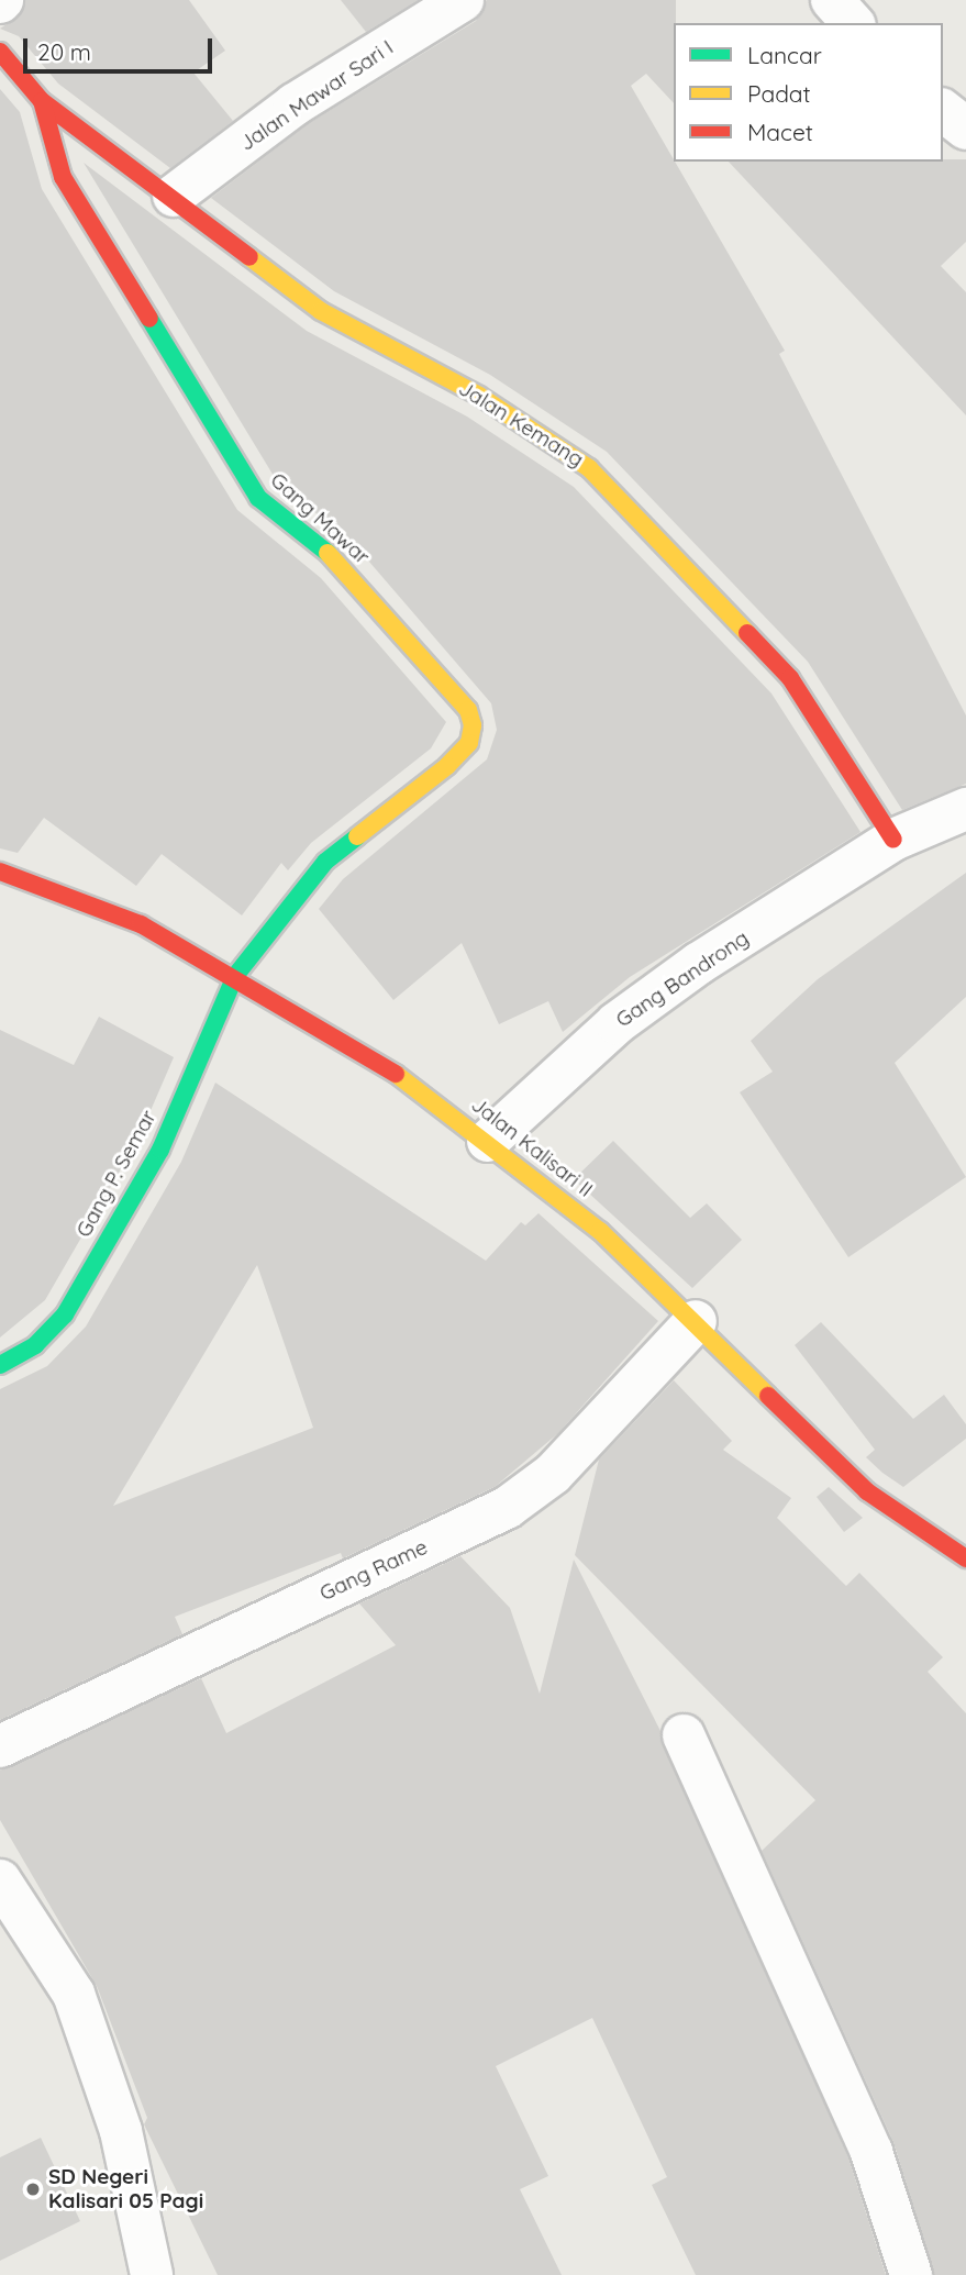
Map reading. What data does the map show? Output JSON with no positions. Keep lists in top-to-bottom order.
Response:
{
  "streets": {
    "street": [
      "Jalan Mawar Sari I",
      "Jalan Kemang",
      "Gang Mawar",
      "Gang Bandrong",
      "Jalan Kalisari II",
      "Gang P. Semar",
      "Gang Rame"
    ]
  },
  "crossings": [
    ["Jalan Mawar Sari I", "Jalan Kemang"],
    ["Jalan Kemang", "Gang Mawar"],
    ["Jalan Kemang", "Gang Bandrong"],
    ["Gang Mawar", "Jalan Kalisari II"],
    ["Gang Mawar", "Gang P. Semar"],
    ["Gang Bandrong", "Jalan Kalisari II"],
    ["Jalan Kalisari II", "Gang P. Semar"],
    ["Jalan Kalisari II", "Gang Rame"]
  ],
  "places": ["SD Negeri Kalisari 05 Pagi"],
  "legend": ["Lancar", "Padat", "Macet"],
  "scale_bar": "20 m"
}
